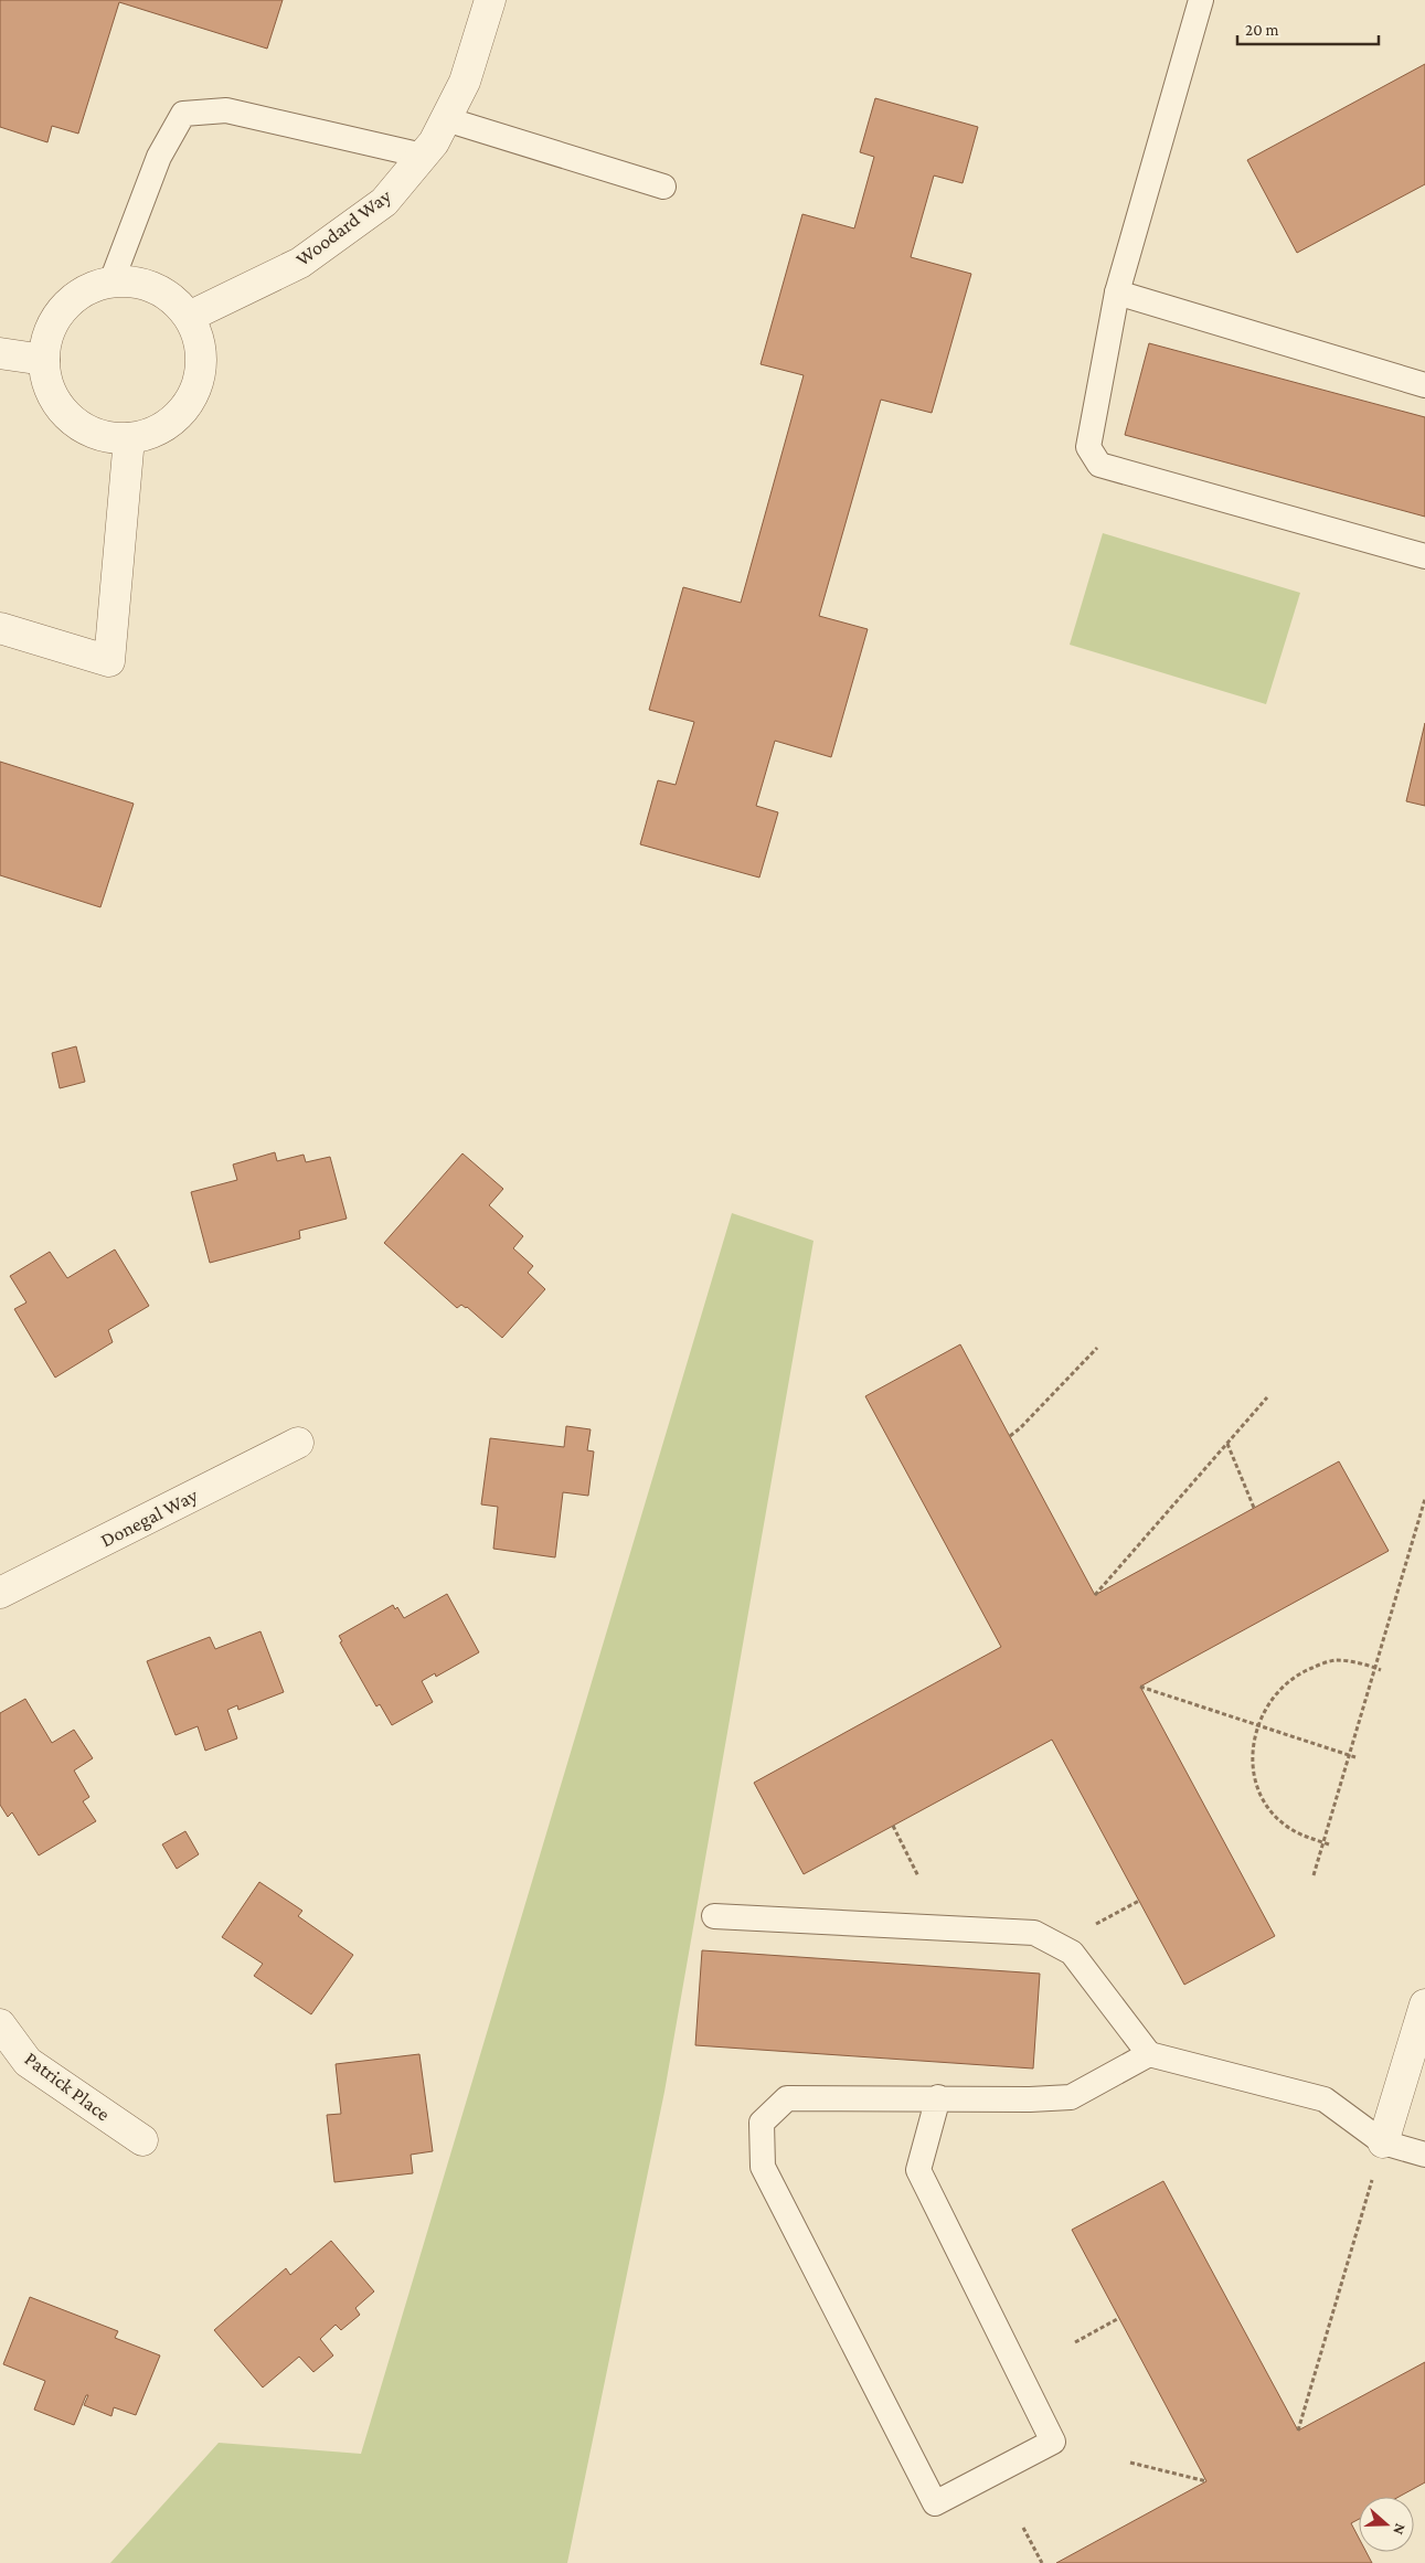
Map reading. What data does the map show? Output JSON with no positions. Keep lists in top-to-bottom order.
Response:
{
  "streets": {
    "street": ["Woodard Way", "Donegal Way", "Patrick Place"]
  },
  "scale_bar": "20 m",
  "north": "right"
}
